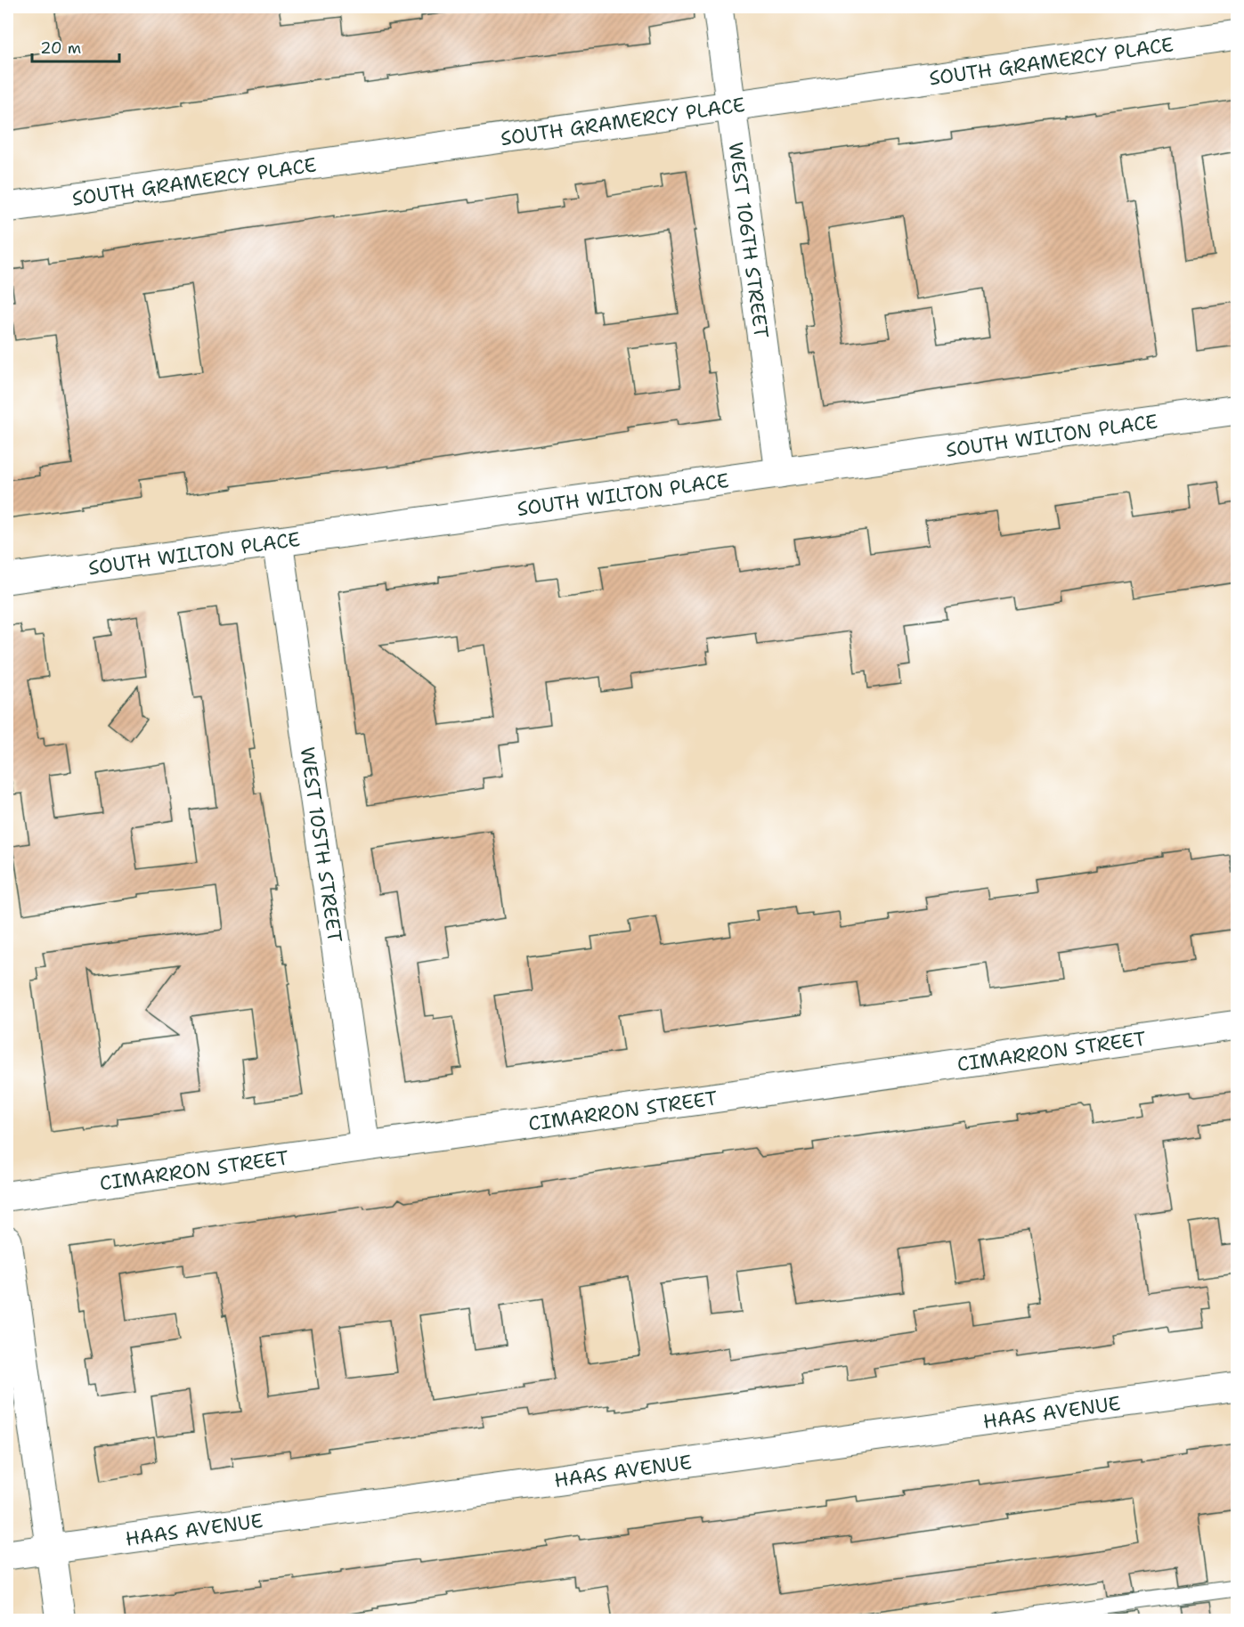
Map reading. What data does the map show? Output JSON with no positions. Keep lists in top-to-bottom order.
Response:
{
  "streets": {
    "street": [
      "SOUTH GRAMERCY PLACE",
      "WEST 106TH STREET",
      "SOUTH WILTON PLACE",
      "WEST 105TH STREET",
      "CIMARRON STREET",
      "HAAS AVENUE"
    ]
  },
  "crossings": [
    ["SOUTH GRAMERCY PLACE", "WEST 106TH STREET"],
    ["WEST 106TH STREET", "SOUTH WILTON PLACE"],
    ["SOUTH WILTON PLACE", "WEST 105TH STREET"],
    ["WEST 105TH STREET", "CIMARRON STREET"]
  ],
  "scale_bar": "20 m"
}
